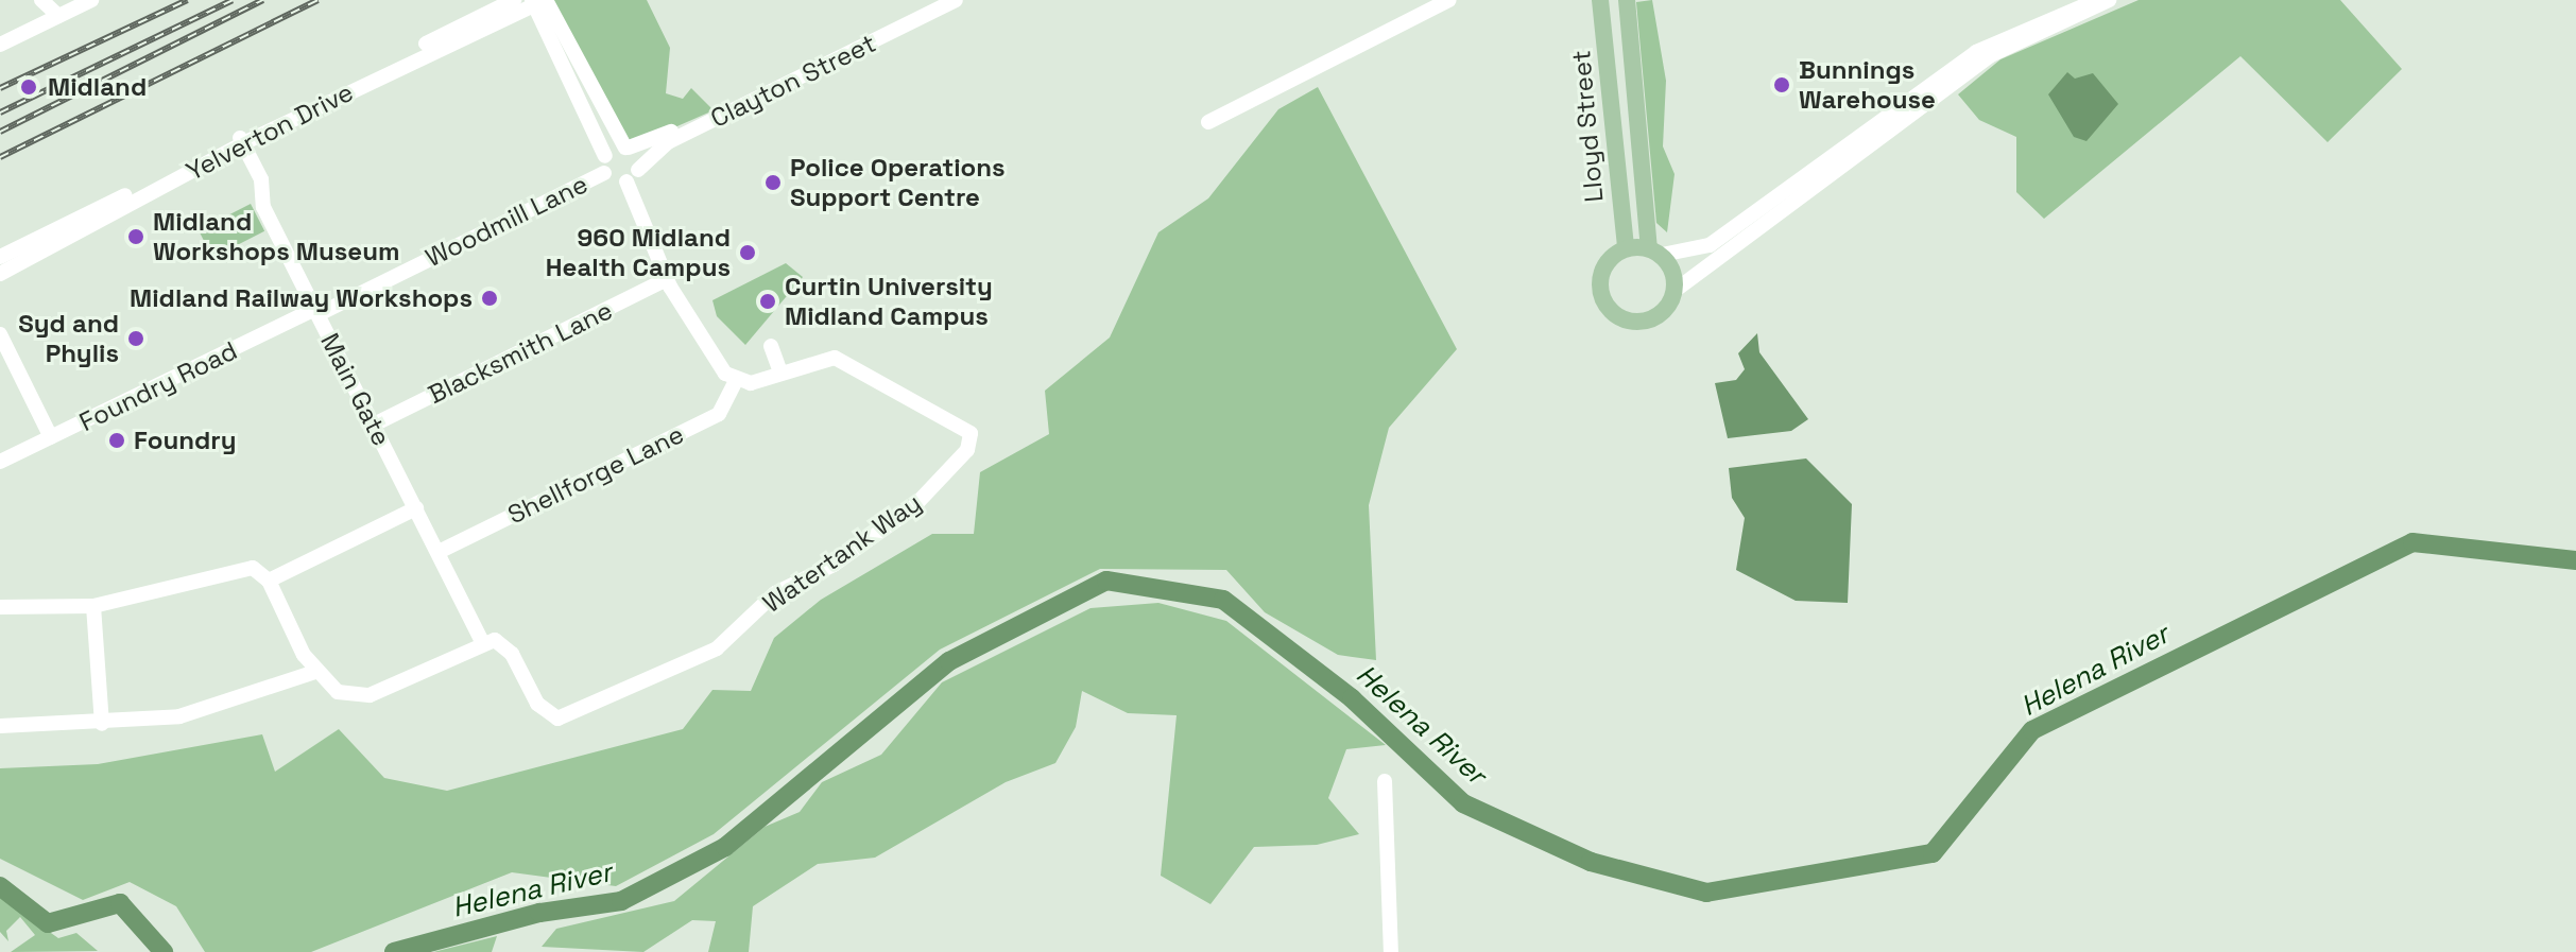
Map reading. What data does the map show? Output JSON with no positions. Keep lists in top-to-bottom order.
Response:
{
  "streets": {
    "main road": ["Lloyd Street"],
    "street": [
      "Clayton Street",
      "Yelverton Drive",
      "Woodmill Lane",
      "Blacksmith Lane",
      "Foundry Road",
      "Main Gate",
      "Shellforge Lane",
      "Watertank Way"
    ]
  },
  "crossings": [
    ["Yelverton Drive", "Main Gate"],
    ["Woodmill Lane", "Foundry Road"],
    ["Woodmill Lane", "Main Gate"],
    ["Blacksmith Lane", "Main Gate"],
    ["Foundry Road", "Main Gate"],
    ["Main Gate", "Shellforge Lane"],
    ["Main Gate", "Watertank Way"]
  ],
  "water": ["Helena River"],
  "places": [
    "Bunnings Warehouse",
    "Midland",
    "Police Operations Support Centre",
    "Midland Workshops Museum",
    "960 Midland Health Campus",
    "Midland Railway Workshops",
    "Curtin University Midland Campus",
    "Syd and Phylis",
    "Foundry"
  ]
}
